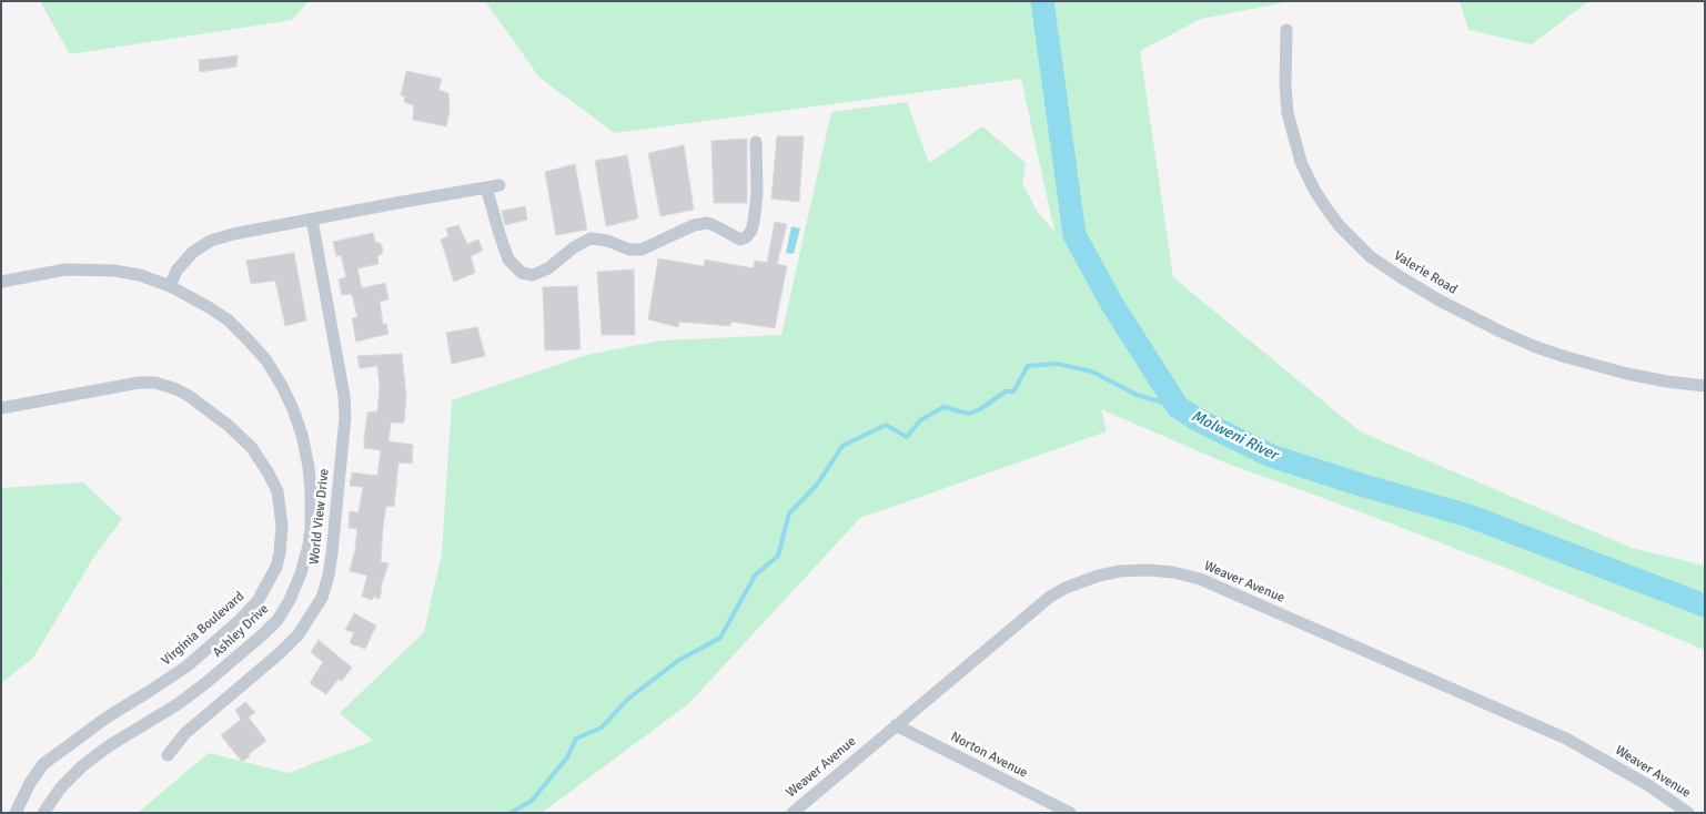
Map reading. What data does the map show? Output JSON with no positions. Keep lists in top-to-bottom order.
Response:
{
  "streets": {
    "street": [
      "Valerie Road",
      "World View Drive",
      "Weaver Avenue",
      "Virginia Boulevard",
      "Ashley Drive",
      "Norton Avenue"
    ]
  },
  "crossings": [
    ["Weaver Avenue", "Norton Avenue"]
  ],
  "water": ["Molweni River"]
}
